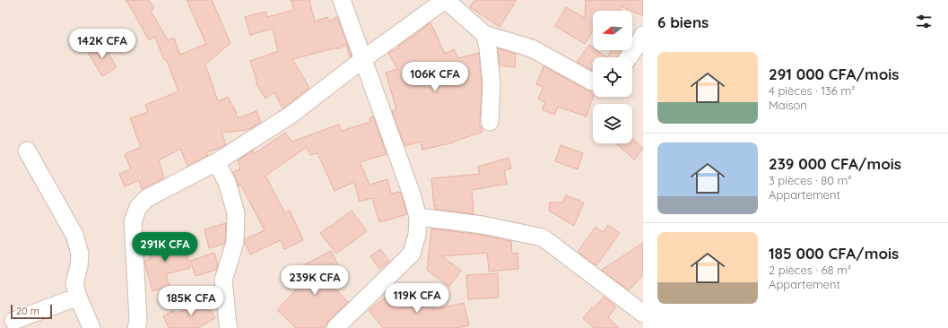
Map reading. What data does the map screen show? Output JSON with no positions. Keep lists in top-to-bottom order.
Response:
{
  "scale_bar": "20 m",
  "north": "left",
  "page": {
    "heading": "6 biens",
    "price": [
      "142K CFA",
      "106K CFA",
      "291K CFA",
      "239K CFA",
      "119K CFA",
      "185K CFA"
    ],
    "list": [
      {
        "name": "291 000 CFA/mois",
        "note": "4 pièces · 136 m² · Maison"
      },
      {
        "name": "239 000 CFA/mois",
        "note": "3 pièces · 80 m² · Appartement"
      },
      {
        "name": "185 000 CFA/mois",
        "note": "2 pièces · 68 m² · Appartement"
      }
    ],
    "scale": "20 m"
  }
}
